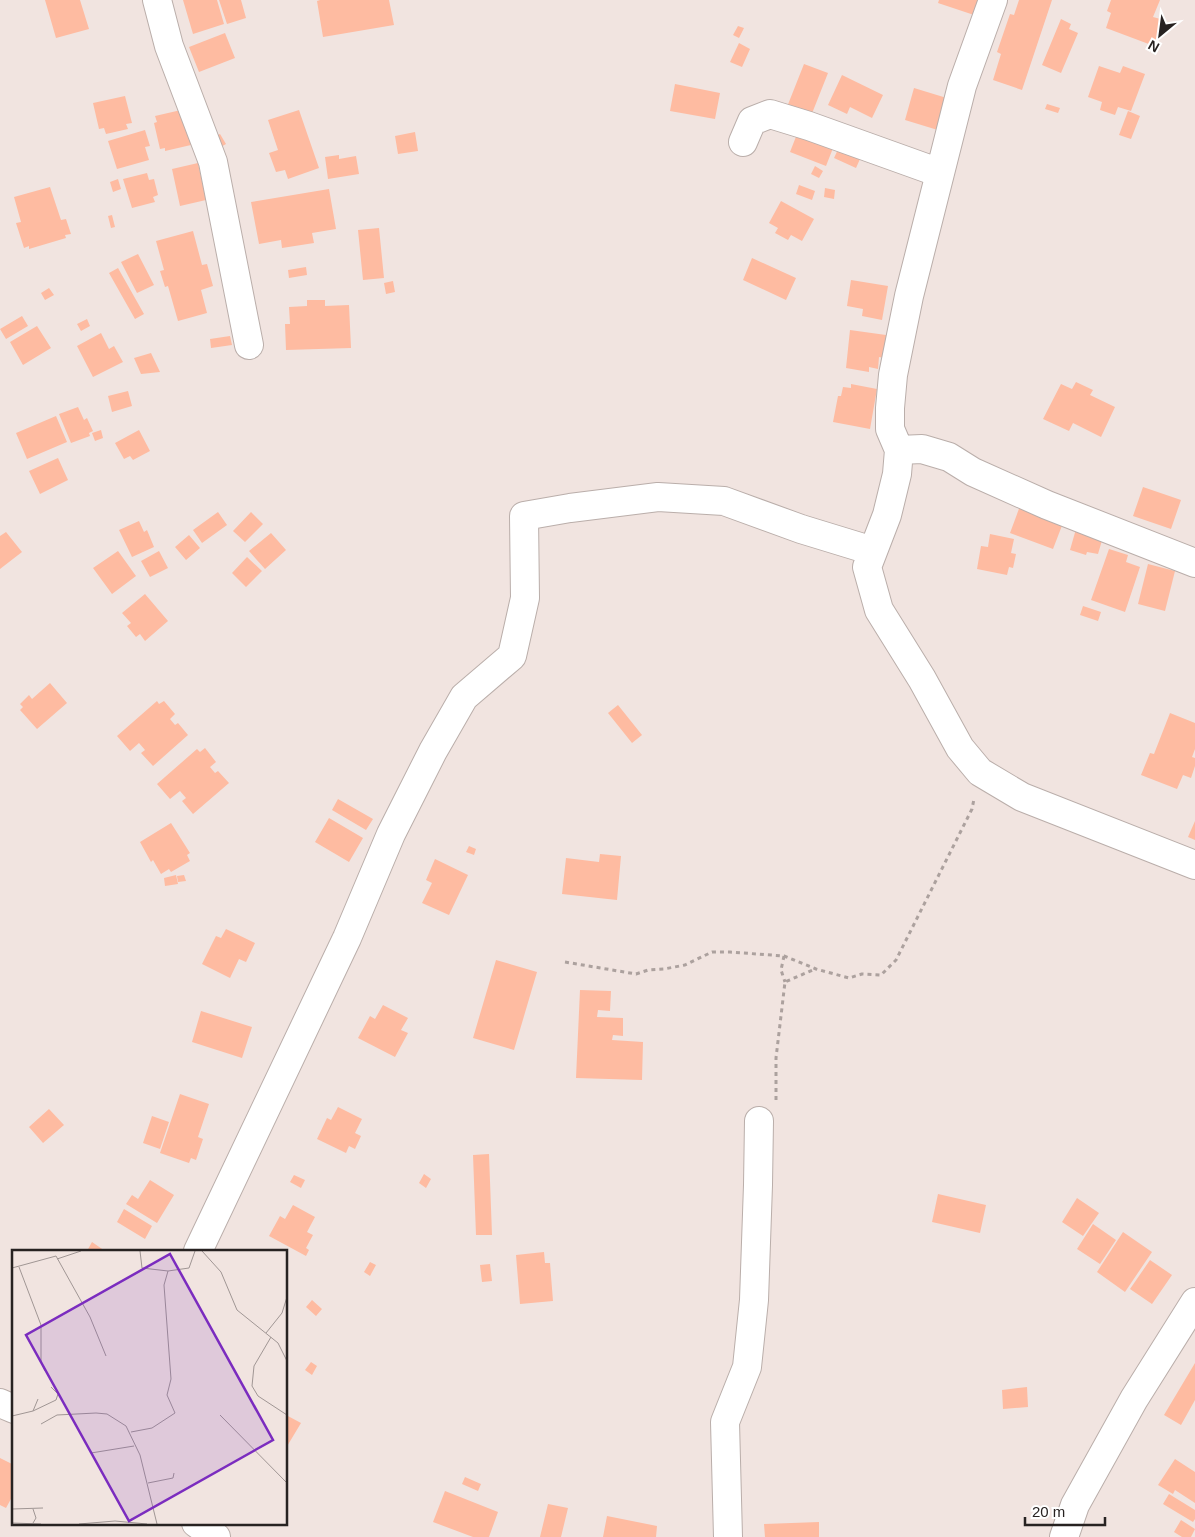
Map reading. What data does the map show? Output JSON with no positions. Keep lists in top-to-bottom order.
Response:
{
  "scale_bar": "20 m",
  "north": "bottom left"
}
